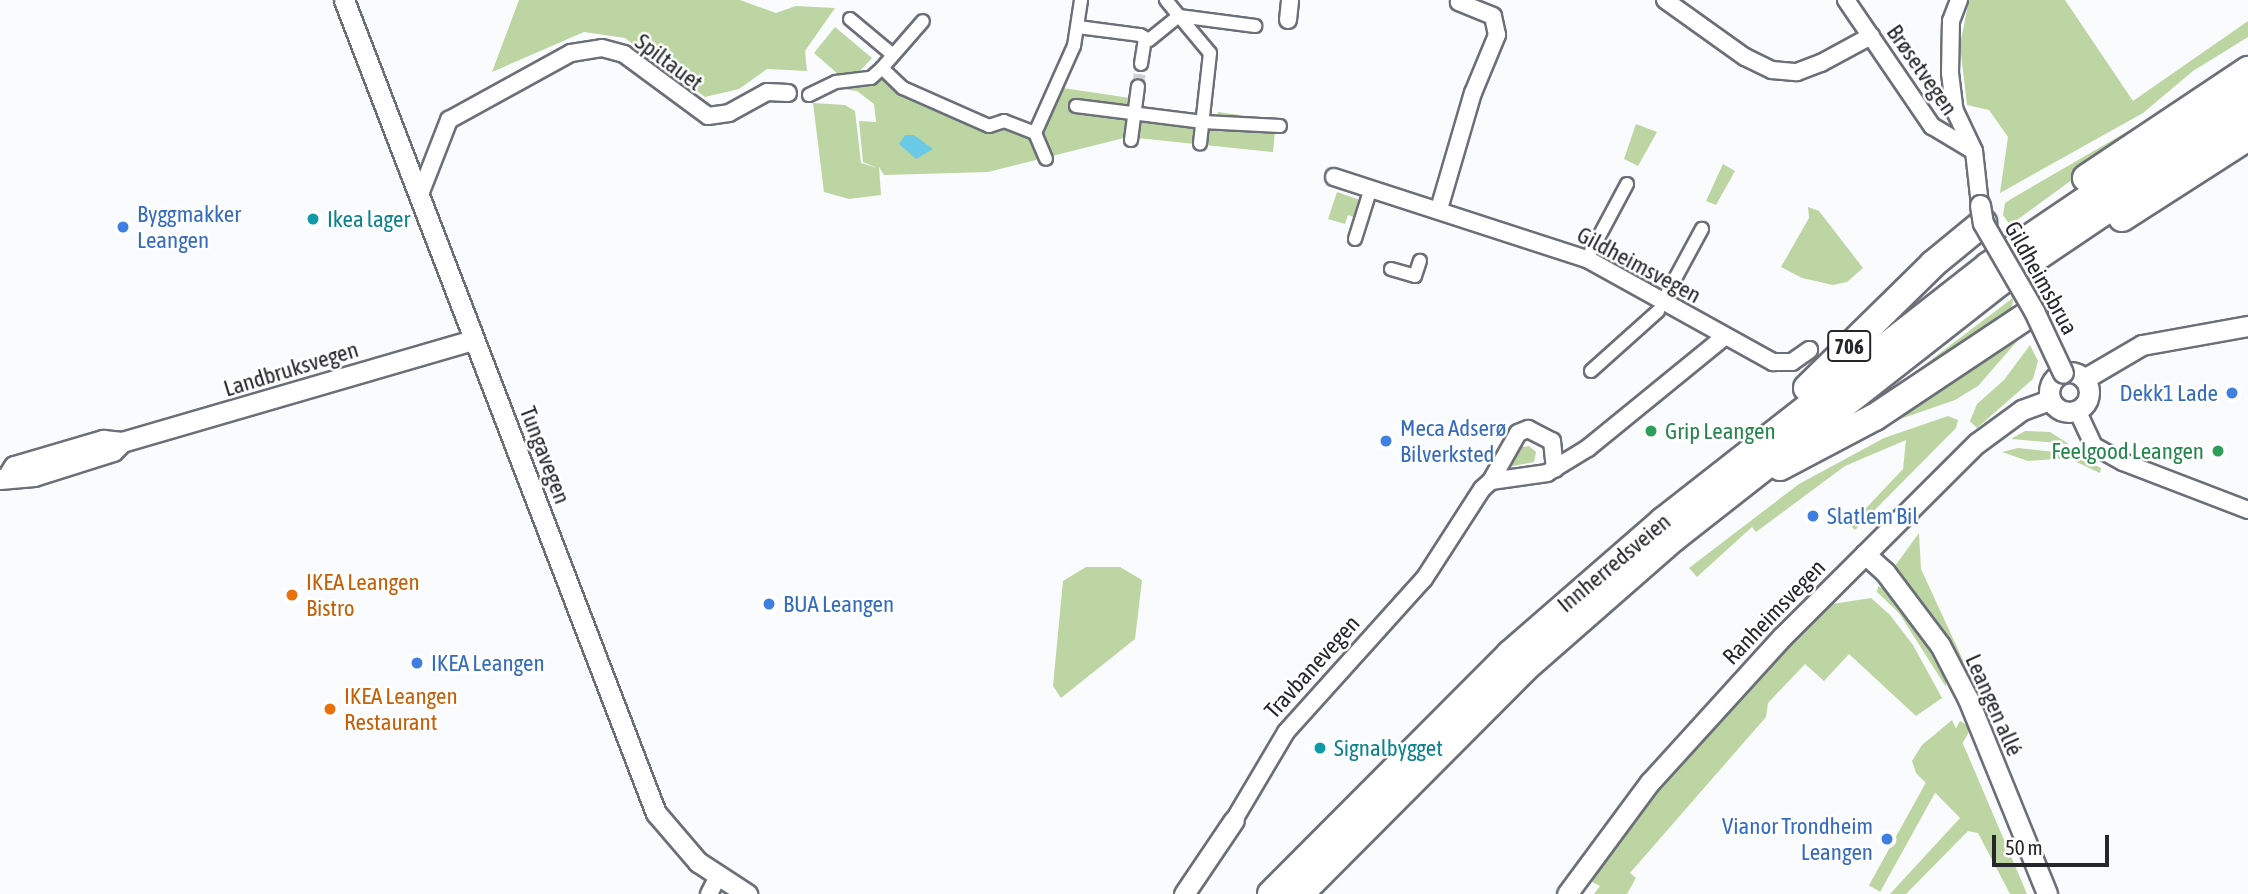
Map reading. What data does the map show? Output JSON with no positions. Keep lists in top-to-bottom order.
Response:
{
  "streets": {
    "highway": ["706", "Innherredsveien"],
    "street": [
      "Spiltauet",
      "Brøsetvegen",
      "Gildheimsvegen",
      "Gildheimsbrua",
      "Landbruksvegen",
      "Tungavegen",
      "Ranheimsvegen",
      "Travbanevegen",
      "Leangen allé"
    ]
  },
  "crossings": [
    ["Spiltauet", "Tungavegen"],
    ["Gildheimsbrua", "706"],
    ["Gildheimsbrua", "Ranheimsvegen"],
    ["706", "Innherredsveien"],
    ["Landbruksvegen", "Tungavegen"],
    ["Ranheimsvegen", "Leangen allé"]
  ],
  "places": [
    "Ikea lager",
    "Byggmakker Leangen",
    "Dekk1 Lade",
    "Grip Leangen",
    "Meca Adserø Bilverksted",
    "Feelgood Leangen",
    "Slatlem Bil",
    "IKEA Leangen Bistro",
    "BUA Leangen",
    "IKEA Leangen",
    "IKEA Leangen Restaurant",
    "Signalbygget",
    "Vianor Trondheim Leangen"
  ],
  "scale_bar": "50 m"
}
